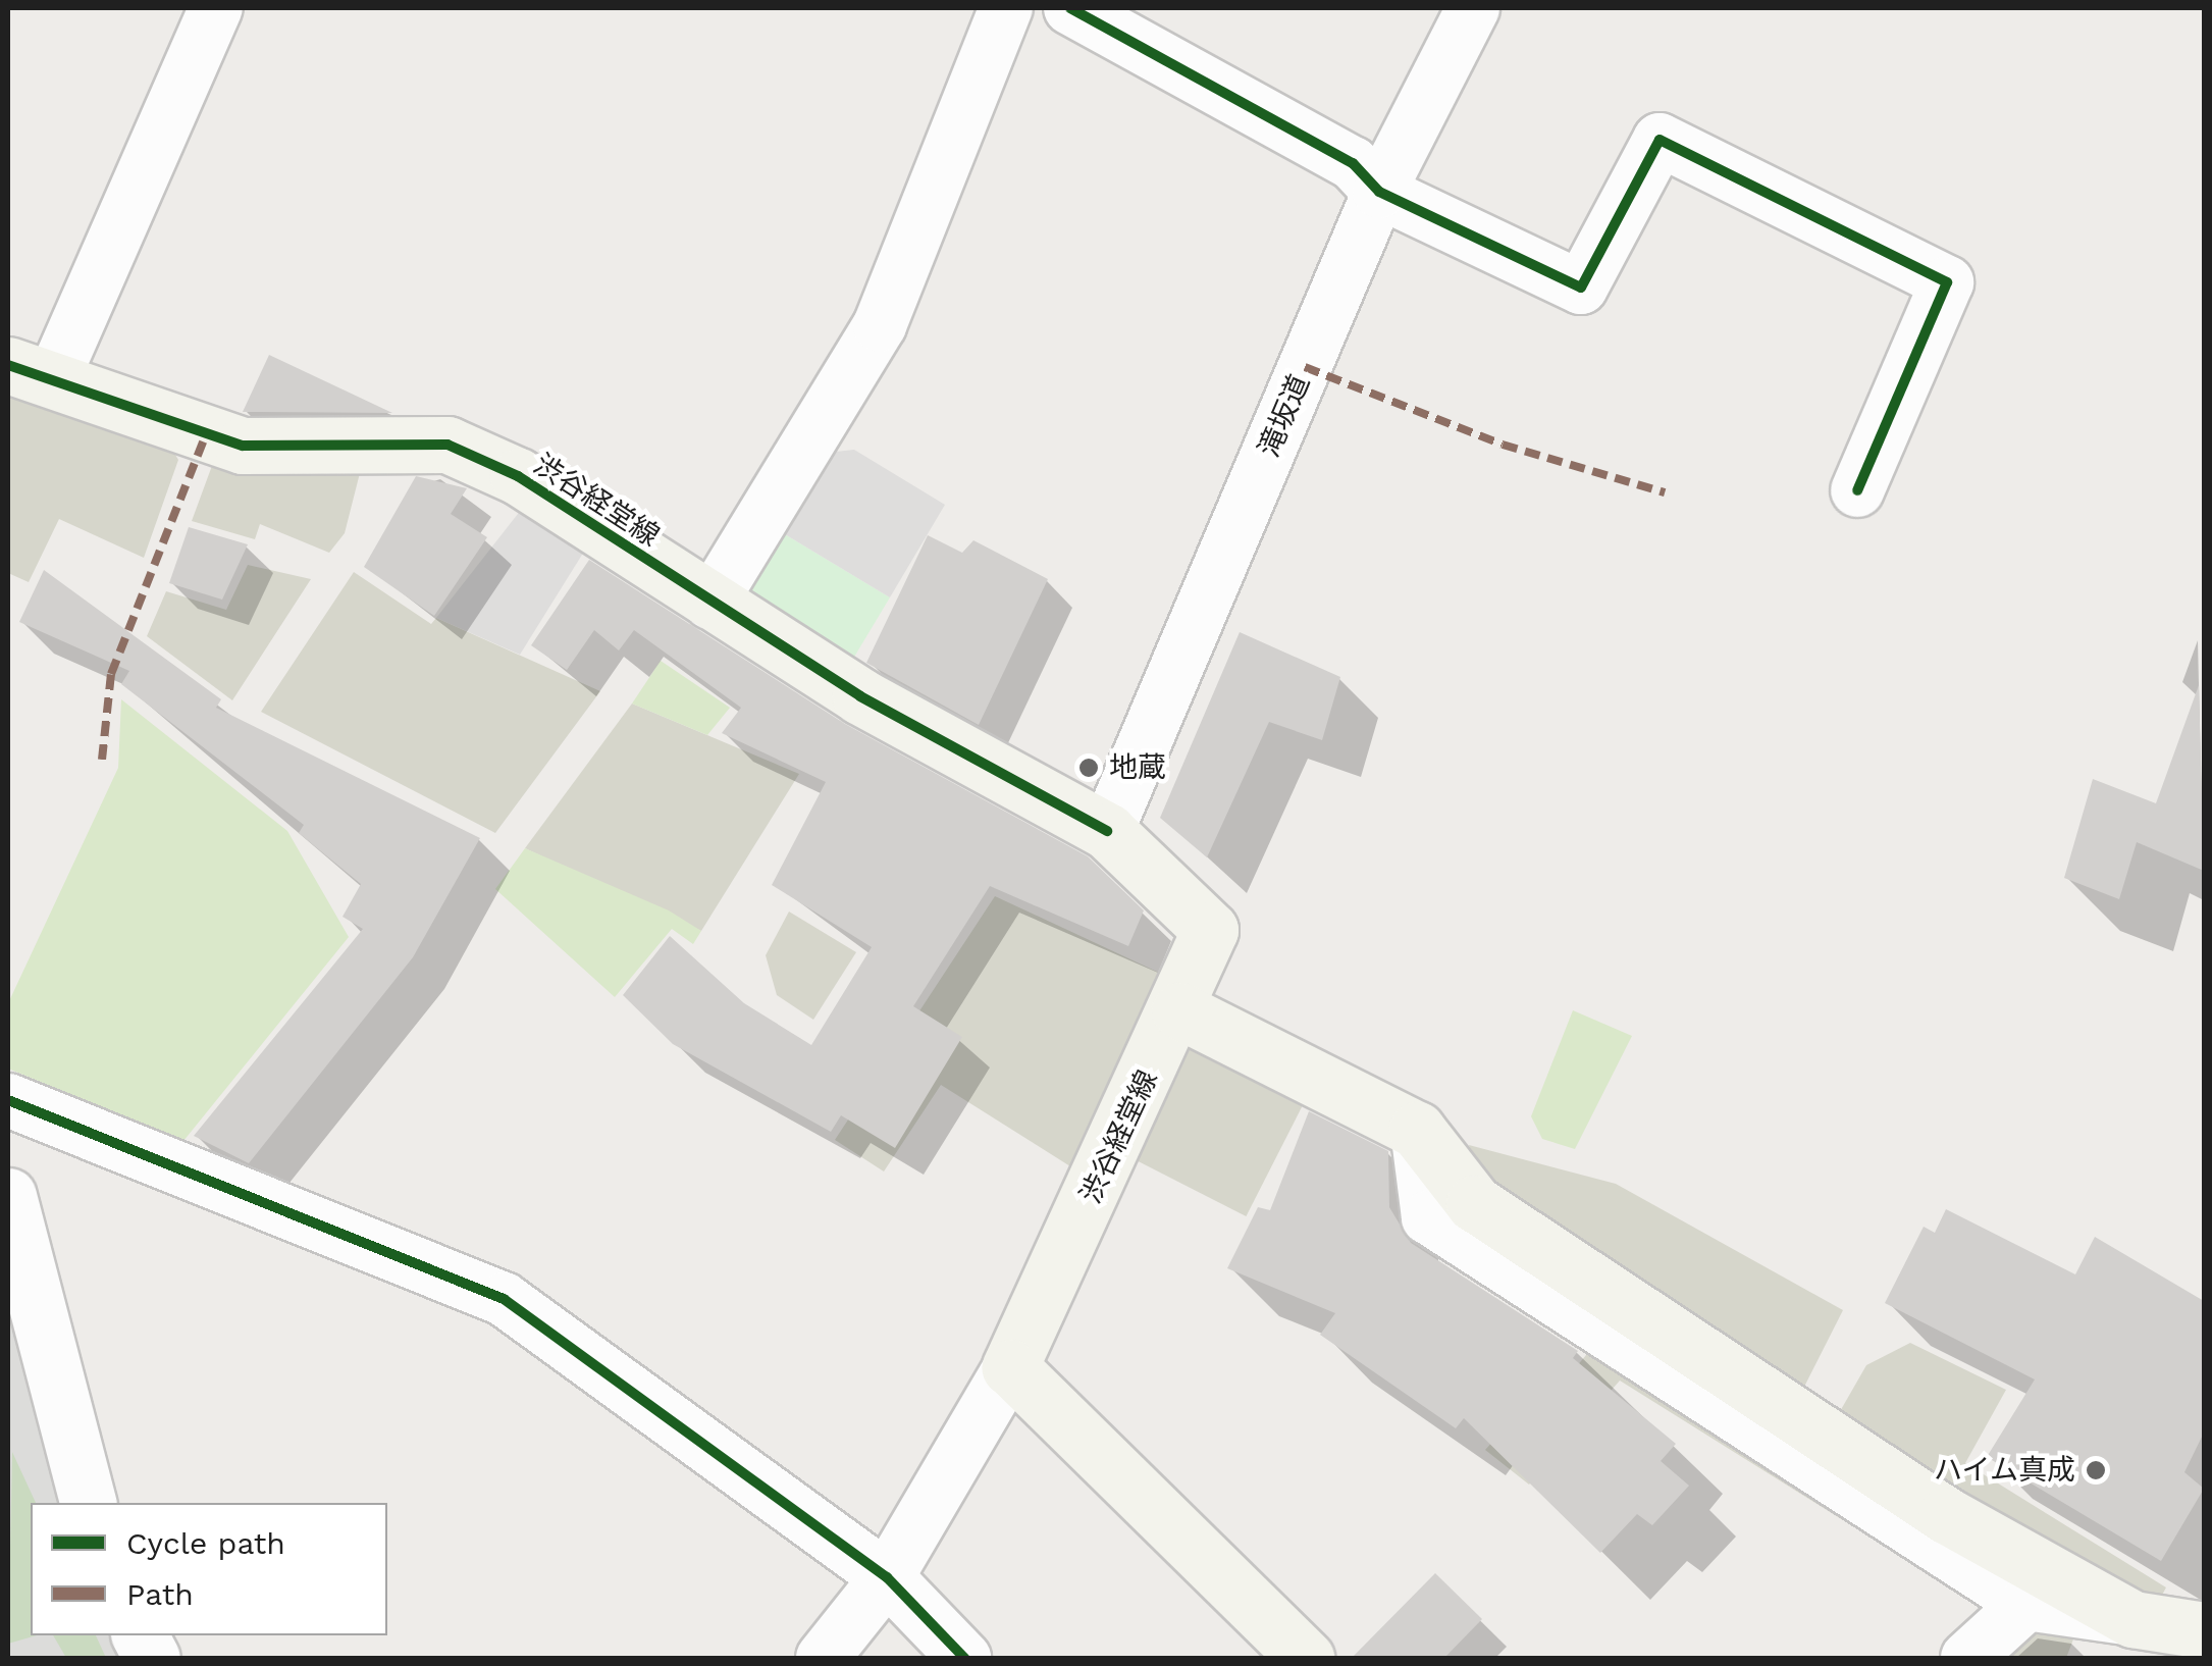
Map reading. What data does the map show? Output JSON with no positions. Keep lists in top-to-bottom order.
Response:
{
  "streets": {
    "main road": ["渋谷経堂線"],
    "street": ["滝坂道"]
  },
  "crossings": [
    ["滝坂道", "渋谷経堂線"]
  ],
  "places": ["地蔵", "ハイム真成"],
  "legend": ["Cycle path", "Path"]
}
